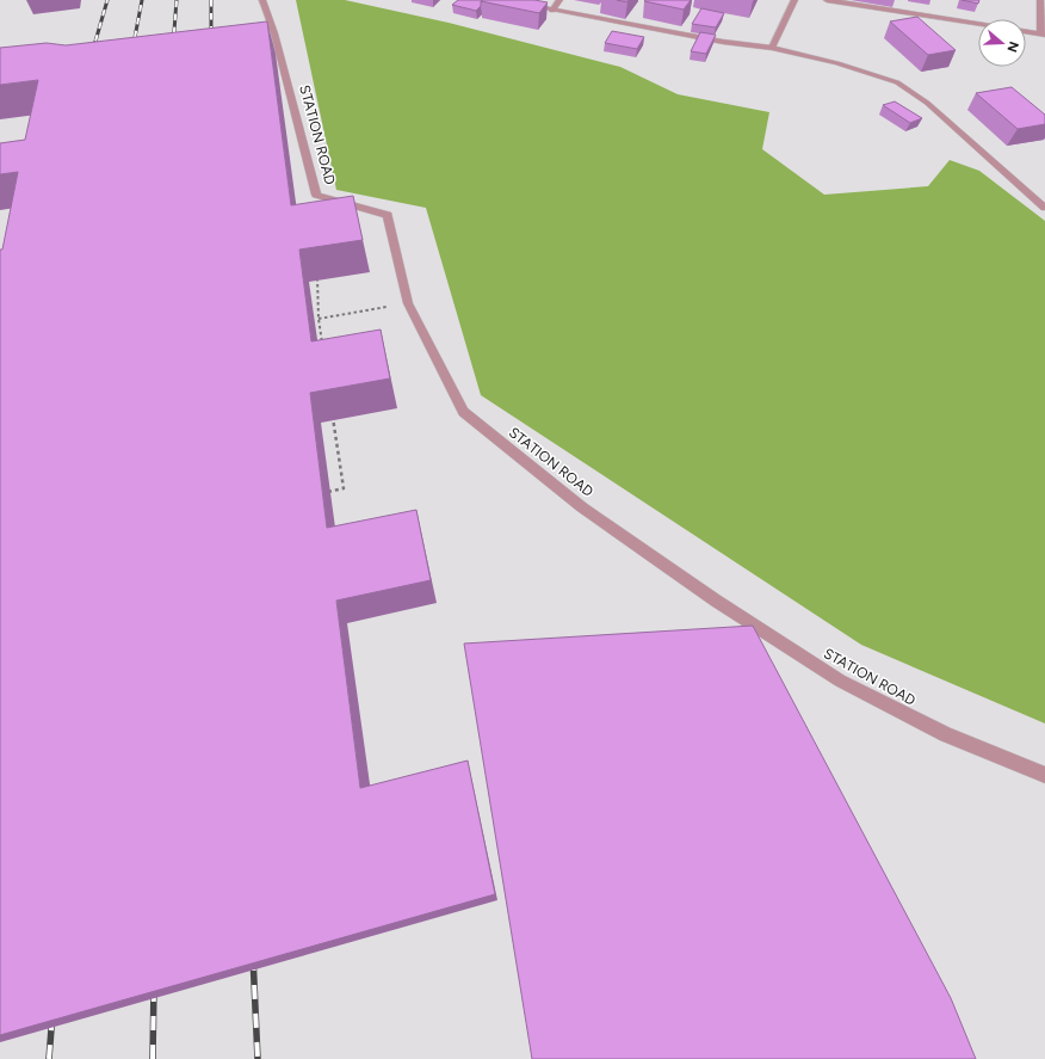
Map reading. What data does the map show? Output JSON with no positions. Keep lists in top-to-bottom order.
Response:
{
  "streets": {
    "street": ["STATION ROAD"]
  },
  "north": "right"
}
